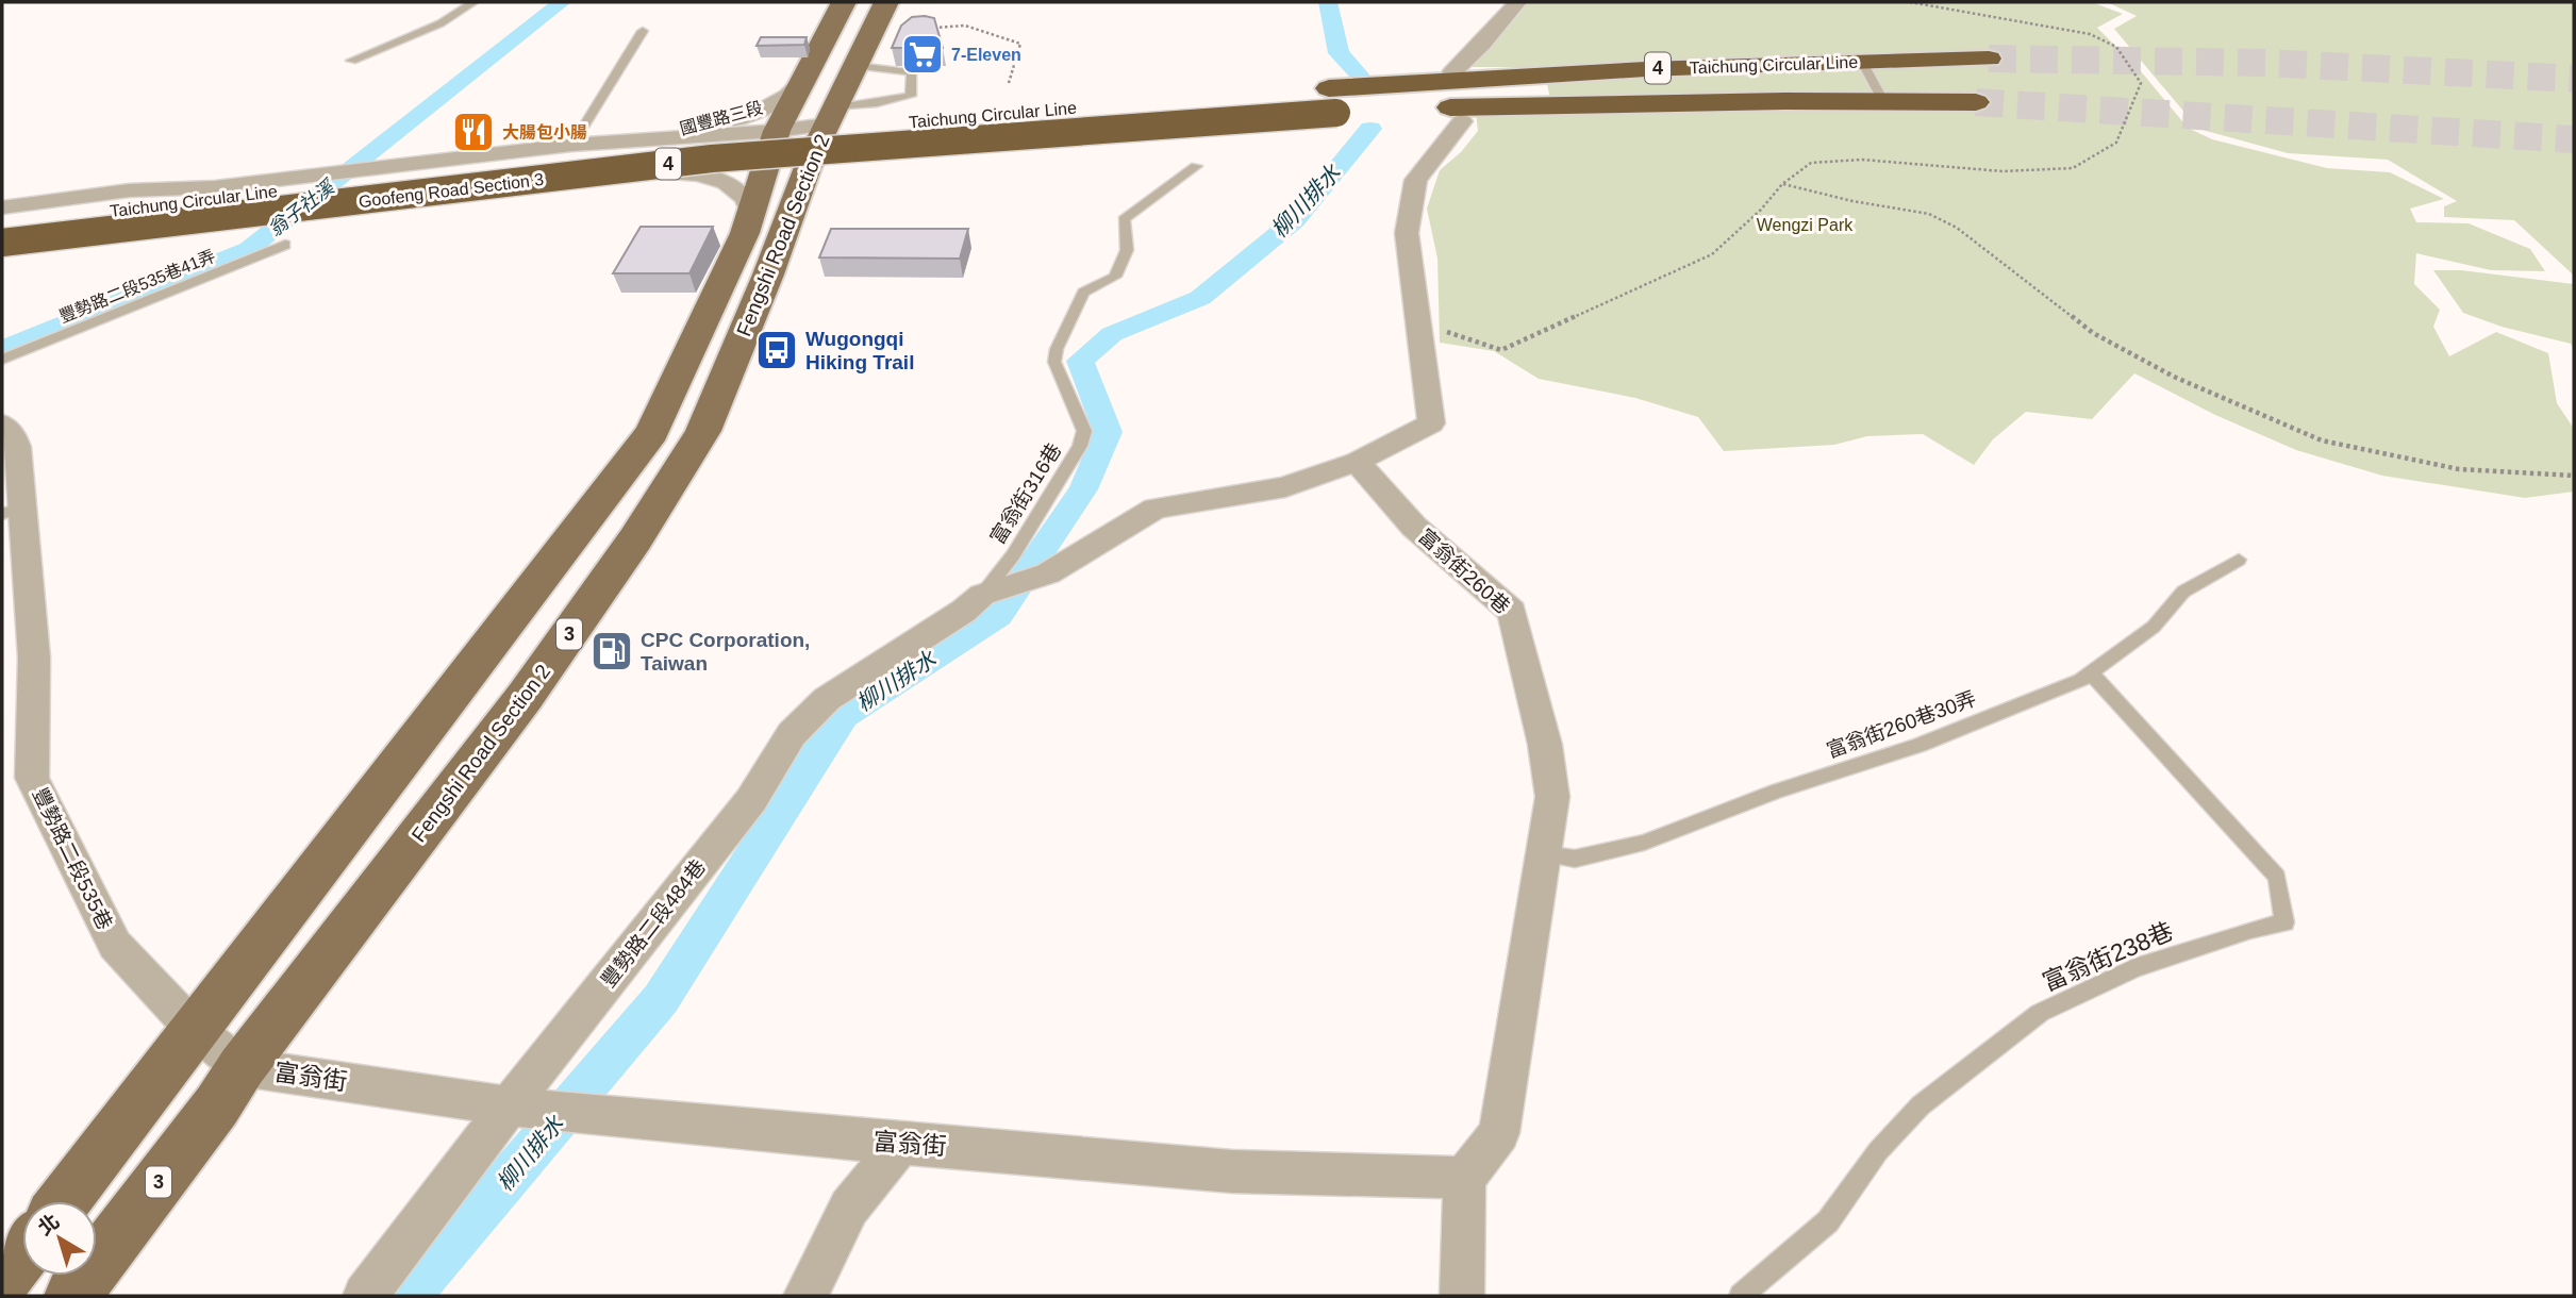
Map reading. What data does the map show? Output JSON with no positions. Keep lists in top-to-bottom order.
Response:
{
  "streets": {
    "highway": ["Taichung Circular Line", "4"],
    "main road": ["Fengshi Road Section 2", "3"],
    "street": [
      "國豐路三段",
      "Goofeng Road Section 3",
      "富翁街260巷",
      "豐勢路二段535巷",
      "豐勢路二段484巷",
      "富翁街"
    ],
    "lane": [
      "豐勢路二段535巷41弄",
      "富翁街316巷",
      "富翁街260巷30弄",
      "富翁街238巷"
    ]
  },
  "crossings": [
    ["Taichung Circular Line", "Goofeng Road Section 3"],
    ["國豐路三段", "Goofeng Road Section 3"],
    ["國豐路三段", "Fengshi Road Section 2"],
    ["Goofeng Road Section 3", "Fengshi Road Section 2"],
    ["Fengshi Road Section 2", "豐勢路二段535巷"],
    ["Fengshi Road Section 2", "富翁街"],
    ["富翁街316巷", "豐勢路二段484巷"],
    ["富翁街260巷", "富翁街260巷30弄"],
    ["富翁街260巷", "富翁街"],
    ["富翁街260巷30弄", "富翁街238巷"],
    ["豐勢路二段535巷", "富翁街"],
    ["豐勢路二段484巷", "富翁街"]
  ],
  "water": ["柳川排水", "翁子社溪"],
  "parks": ["Wengzi Park"],
  "places": {
    "supermarket": ["7-Eleven"],
    "restaurant": ["大腸包小腸"],
    "bus stop": ["Wugongqi Hiking Trail"],
    "fuel station": ["CPC Corporation, Taiwan"]
  },
  "north": "top left"
}
